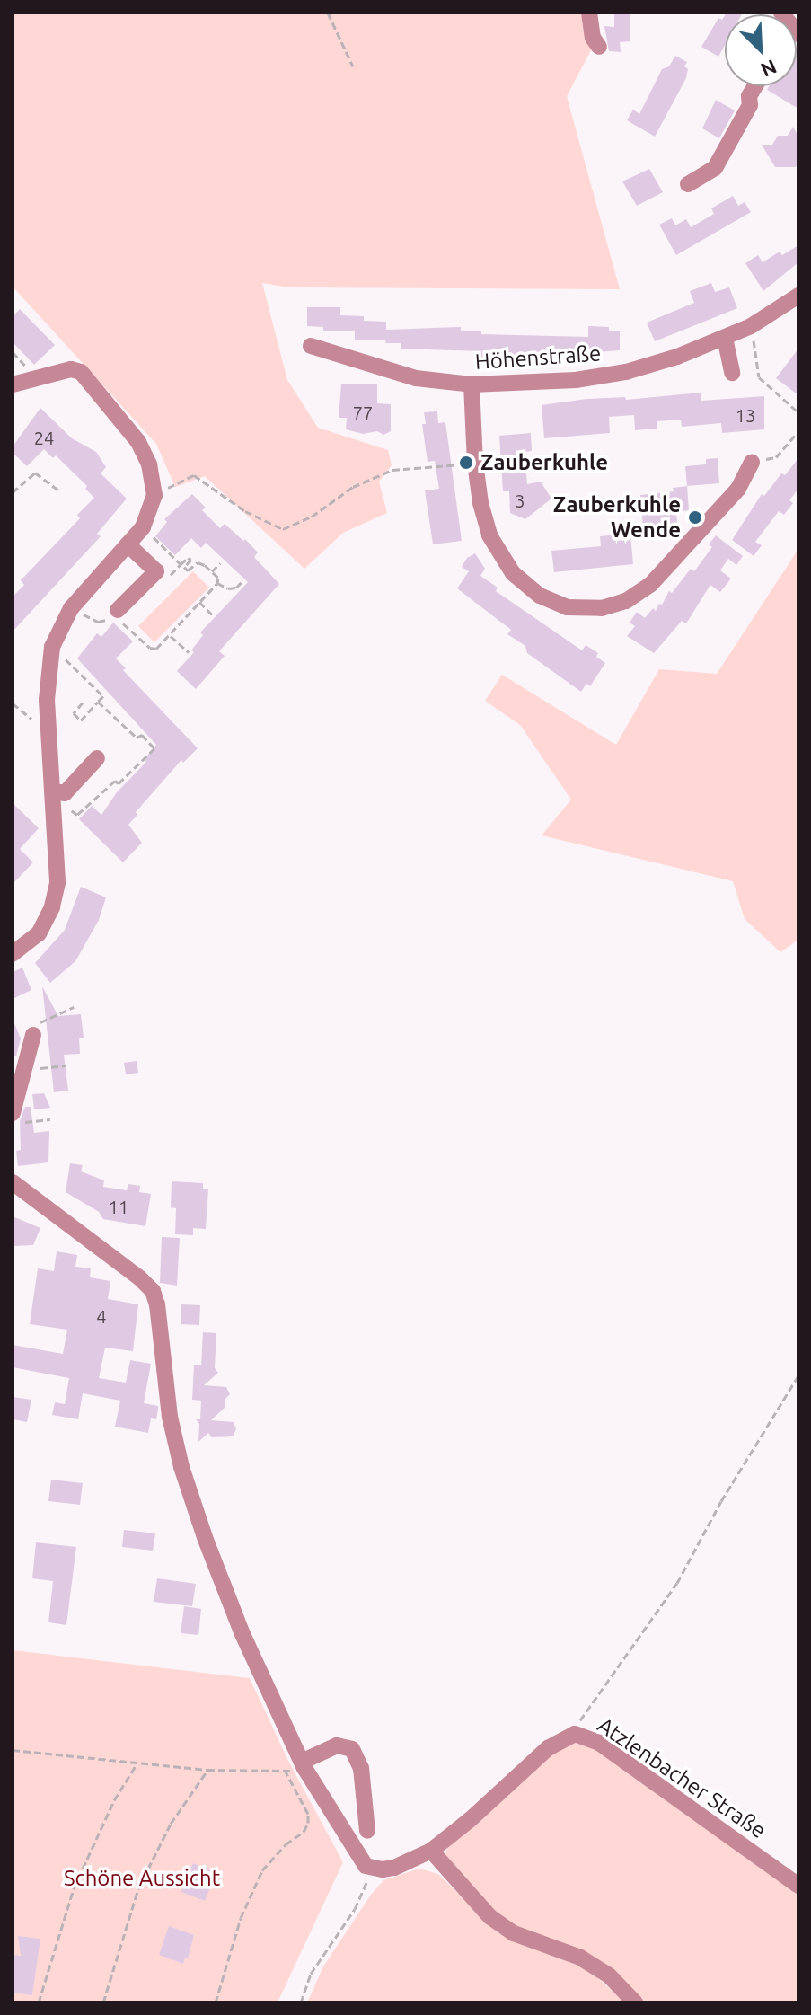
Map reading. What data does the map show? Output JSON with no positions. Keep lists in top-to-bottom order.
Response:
{
  "streets": {
    "street": ["Höhenstraße", "Atzlenbacher Straße"]
  },
  "parks": ["Schöne Aussicht"],
  "places": ["Zauberkuhle", "Zauberkuhle Wende"],
  "house_numbers": [
    "77",
    "13",
    "24",
    "3",
    "11",
    "4"
  ],
  "north": "bottom right"
}
